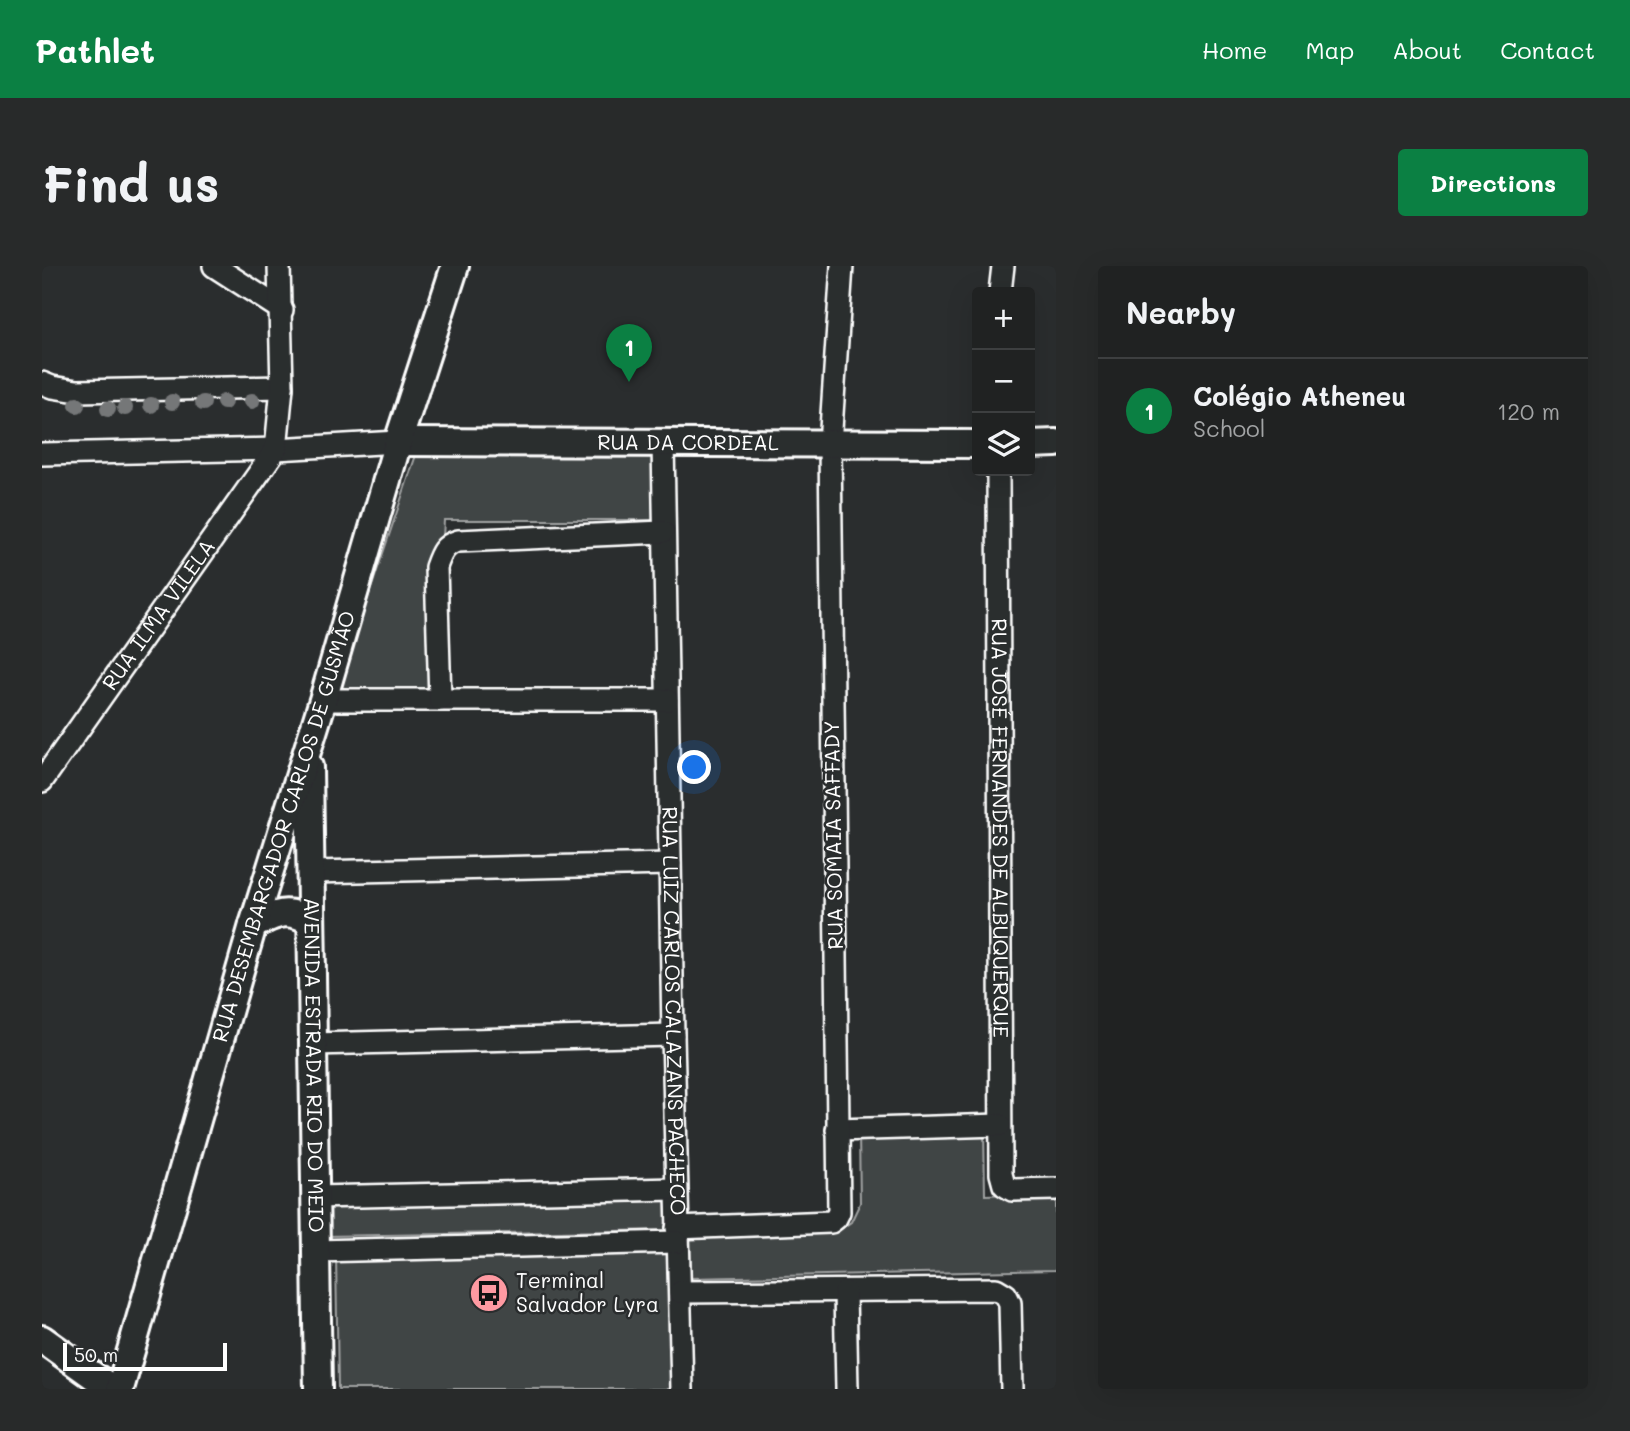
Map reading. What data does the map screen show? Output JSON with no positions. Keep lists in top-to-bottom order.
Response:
{
  "streets": {
    "street": [
      "RUA DA CORDEAL",
      "RUA ILMA VILELA",
      "RUA DESEMBARGADOR CARLOS DE GUSMÃO",
      "RUA JOSÉ FERNANDES DE ALBUQUERQUE",
      "RUA SOMAIA SAFFADY",
      "RUA LUIZ CARLOS CALAZANS PACHECO",
      "AVENIDA ESTRADA RIO DO MEIO"
    ]
  },
  "crossings": [
    ["RUA DA CORDEAL", "RUA DESEMBARGADOR CARLOS DE GUSMÃO"],
    ["RUA DA CORDEAL", "RUA SOMAIA SAFFADY"],
    ["RUA DA CORDEAL", "RUA LUIZ CARLOS CALAZANS PACHECO"],
    ["RUA DESEMBARGADOR CARLOS DE GUSMÃO", "AVENIDA ESTRADA RIO DO MEIO"],
    ["RUA SOMAIA SAFFADY", "RUA LUIZ CARLOS CALAZANS PACHECO"]
  ],
  "places": {
    "bus stop": ["Terminal Salvador Lyra"]
  },
  "scale_bar": "50 m",
  "page": {
    "header": "Pathlet",
    "nav": [
      "Home",
      "Map",
      "About",
      "Contact"
    ],
    "buttons": "Directions",
    "title": "Find us",
    "heading": "Nearby",
    "map_buttons": ["+", "−"],
    "pins": "1",
    "list": [
      {
        "mark": "1",
        "name": "Colégio Atheneu",
        "note": "School",
        "value": "120 m"
      }
    ],
    "scale": "50 m"
  }
}
